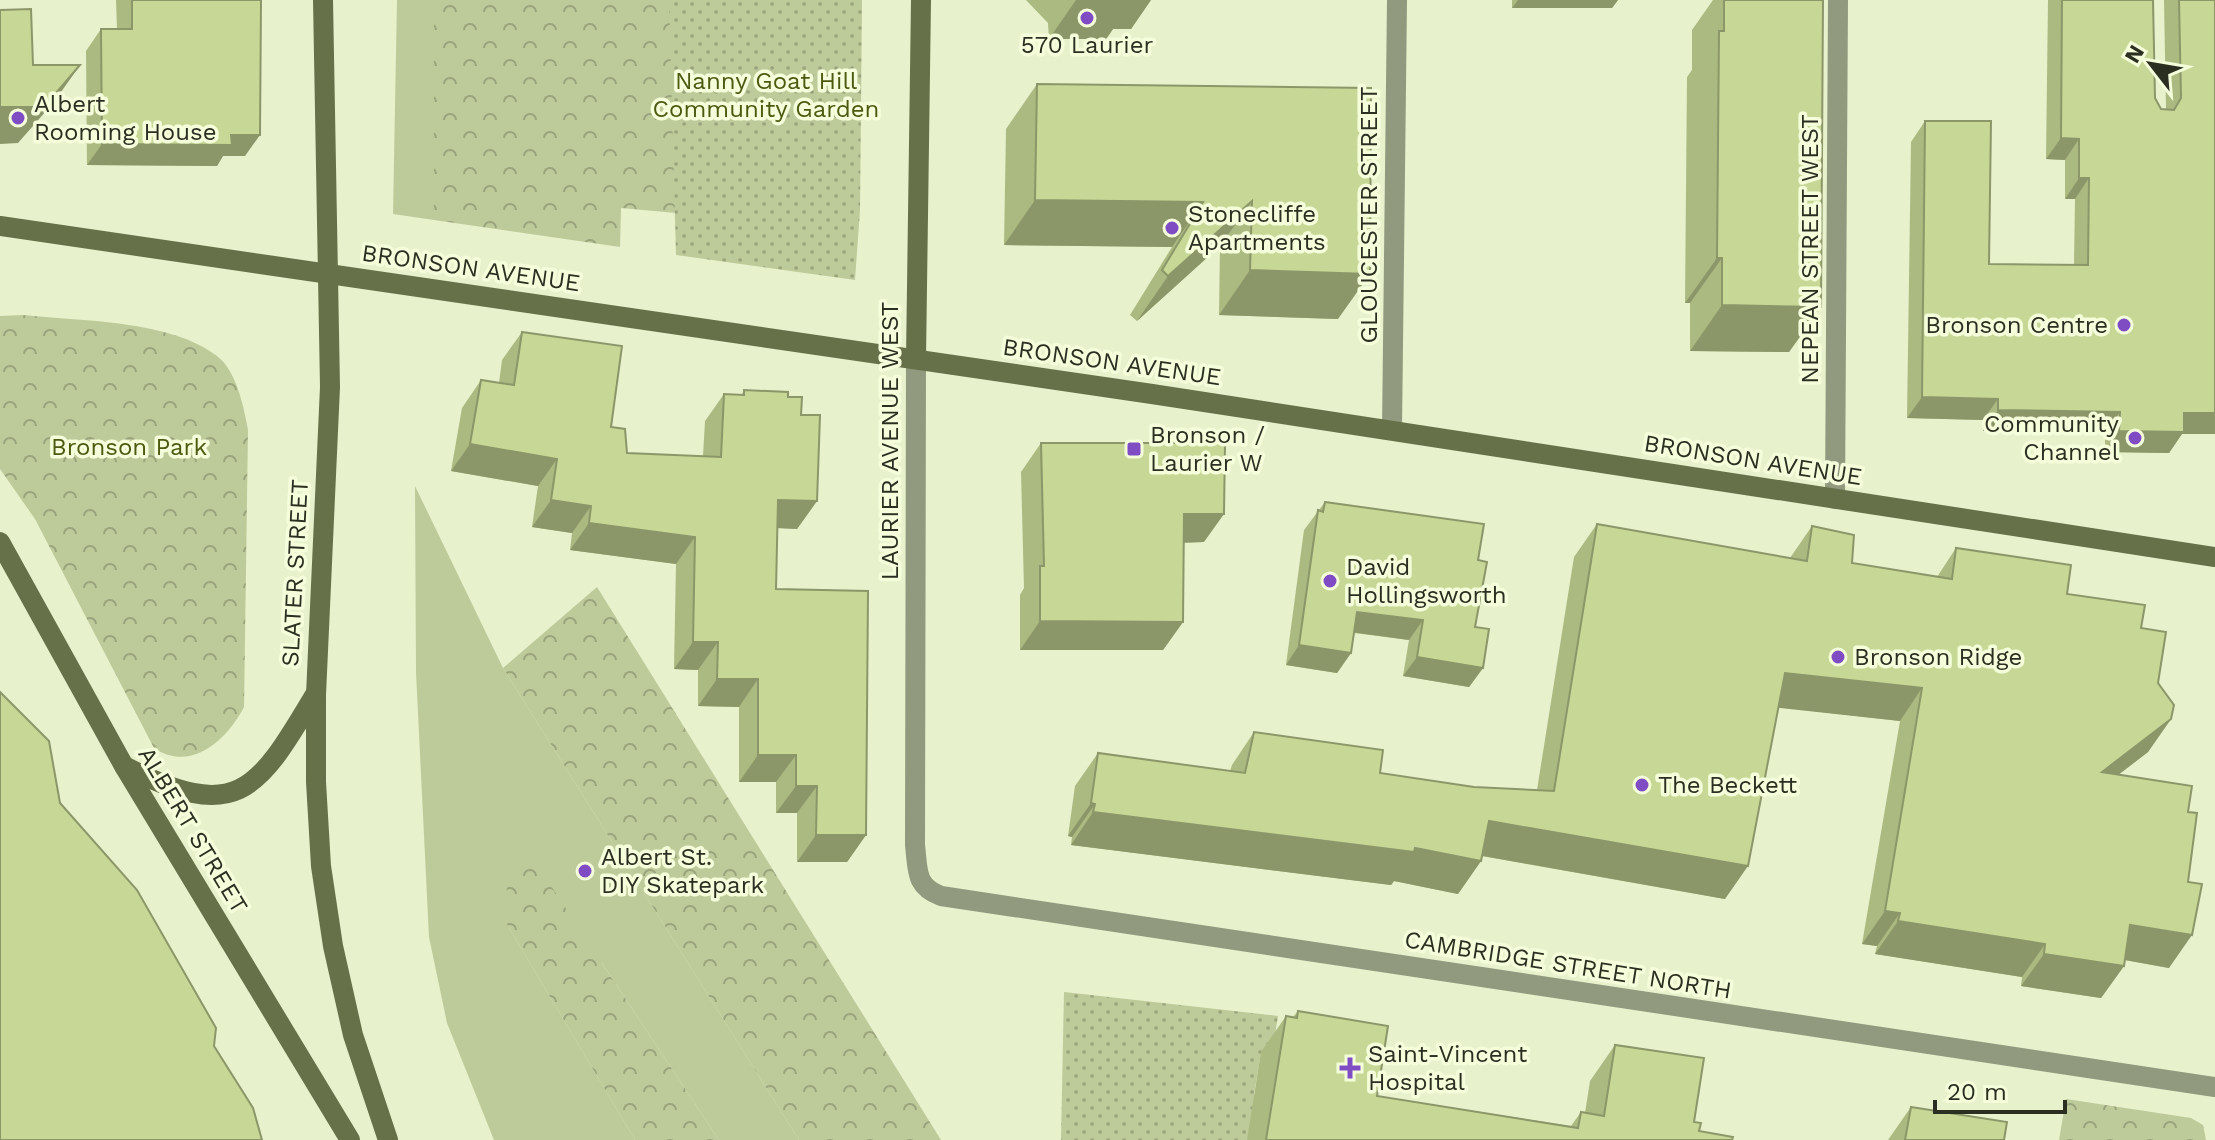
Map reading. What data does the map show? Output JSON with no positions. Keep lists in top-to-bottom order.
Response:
{
  "streets": {
    "main road": [
      "BRONSON AVENUE",
      "LAURIER AVENUE WEST",
      "SLATER STREET",
      "ALBERT STREET"
    ],
    "street": ["GLOUCESTER STREET", "NEPEAN STREET WEST", "CAMBRIDGE STREET NORTH"]
  },
  "crossings": [
    ["GLOUCESTER STREET", "BRONSON AVENUE"],
    ["NEPEAN STREET WEST", "BRONSON AVENUE"],
    ["BRONSON AVENUE", "LAURIER AVENUE WEST"],
    ["BRONSON AVENUE", "SLATER STREET"],
    ["LAURIER AVENUE WEST", "CAMBRIDGE STREET NORTH"]
  ],
  "parks": ["Nanny Goat Hill Community Garden", "Bronson Park"],
  "places": {
    "other": [
      "570 Laurier",
      "Albert Rooming House",
      "Stonecliffe Apartments",
      "Bronson Centre",
      "Community Channel",
      "David Hollingsworth",
      "Bronson Ridge",
      "The Beckett",
      "Albert St. DIY Skatepark"
    ],
    "transit": ["Bronson / Laurier W"],
    "health": ["Saint-Vincent Hospital"]
  },
  "scale_bar": "20 m",
  "north": "top left"
}
